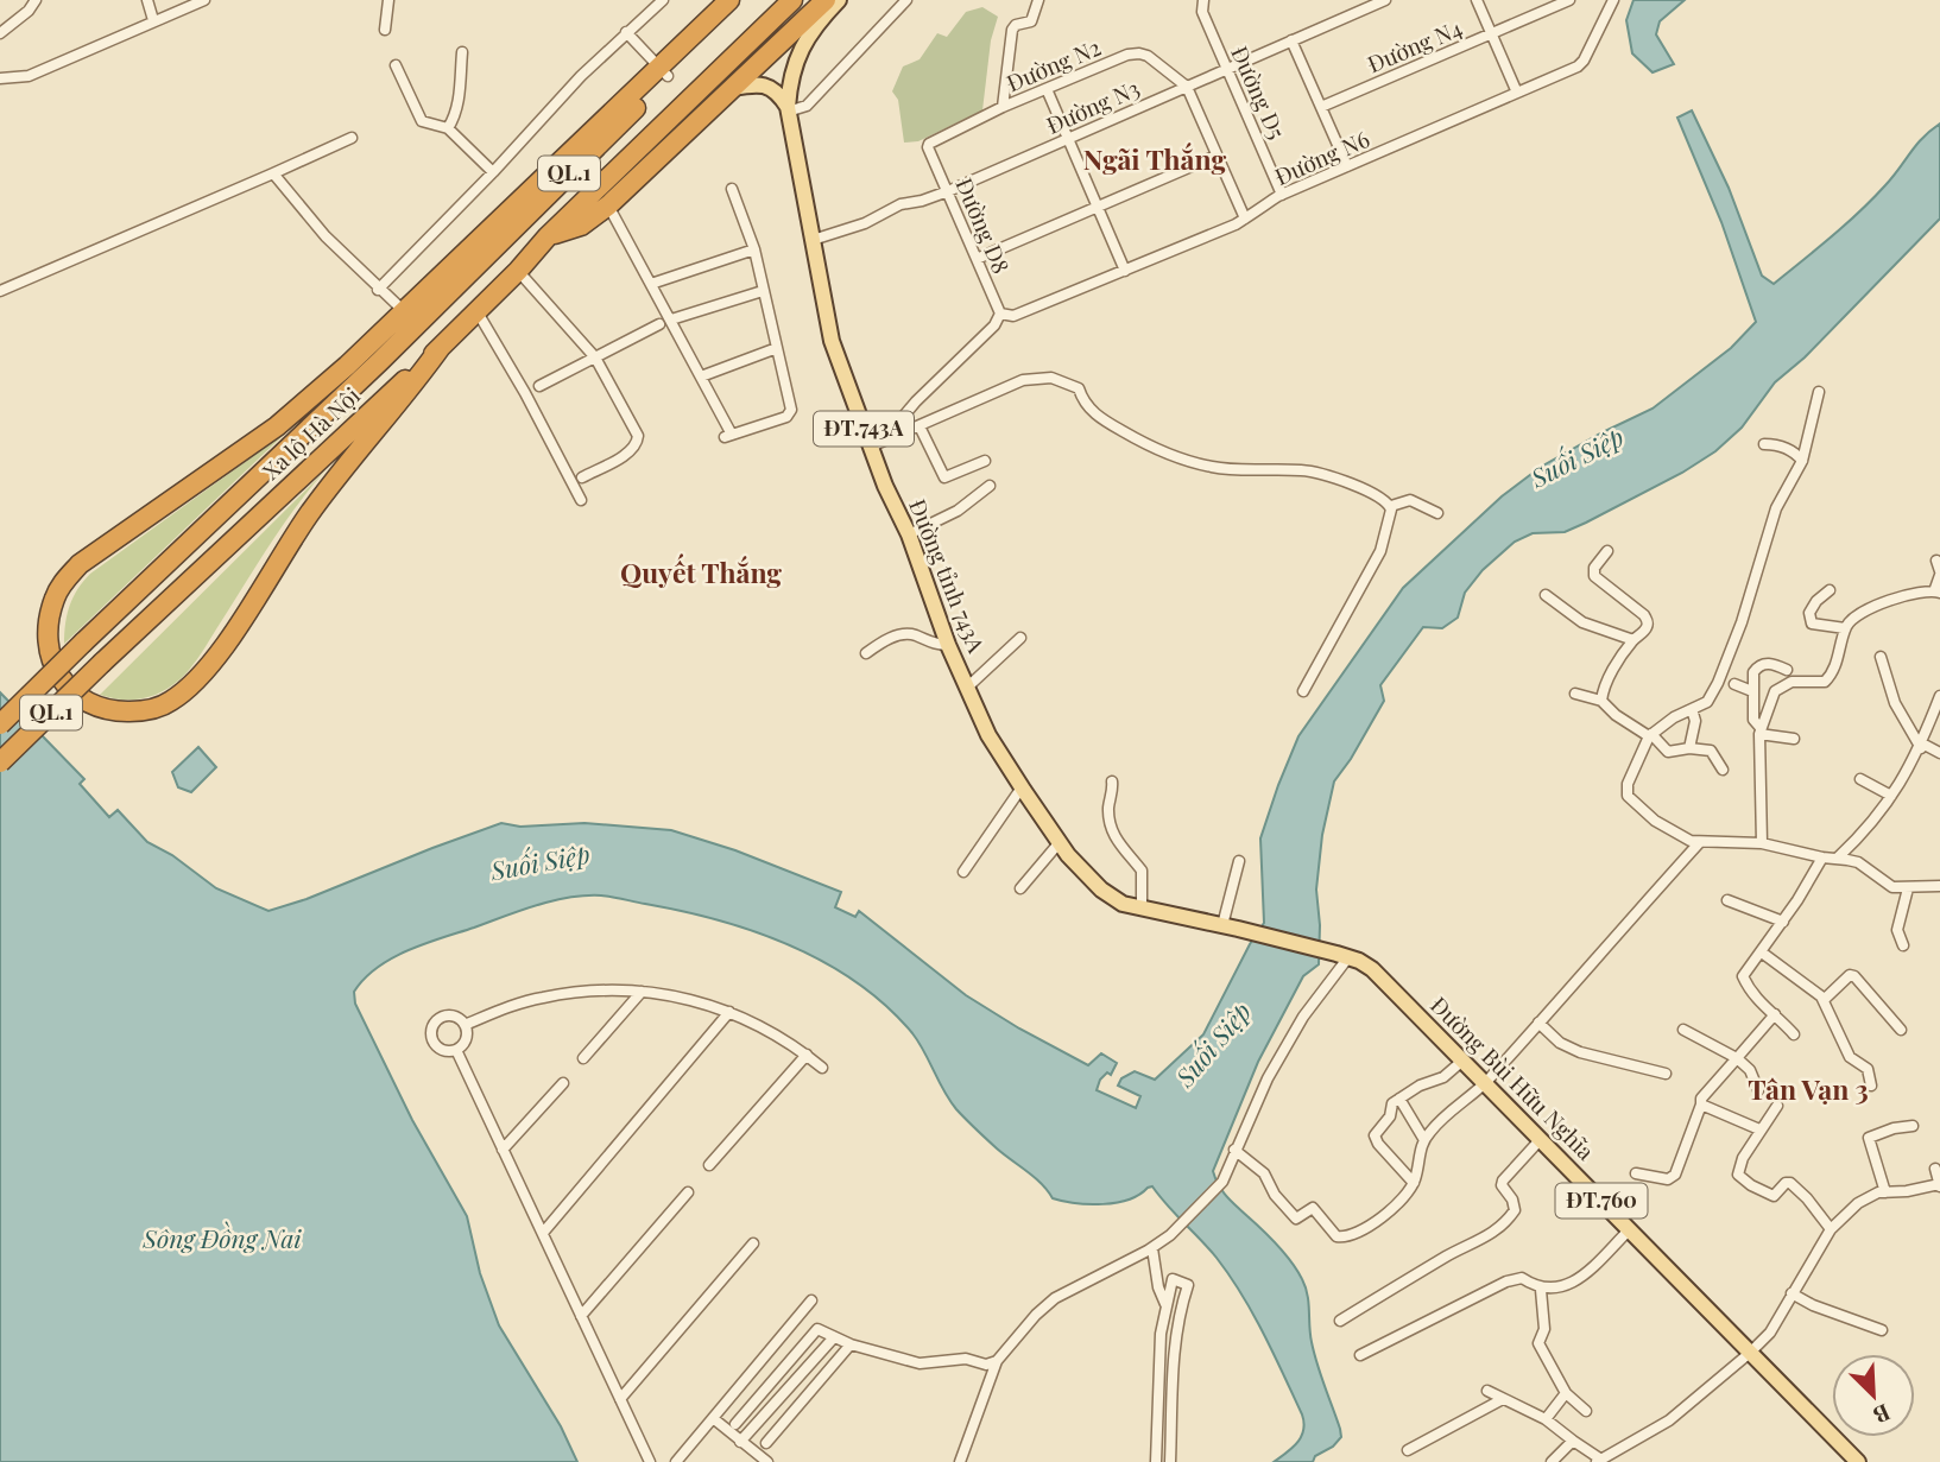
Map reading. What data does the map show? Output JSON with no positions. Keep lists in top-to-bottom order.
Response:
{
  "streets": {
    "highway": ["QL.1", "Xa lộ Hà Nội"],
    "main road": [
      "ĐT.743A",
      "Đường tỉnh 743A",
      "Đường Bùi Hữu Nghĩa",
      "ĐT.760"
    ],
    "street": [
      "Đường N4",
      "Đường N2",
      "Đường D5",
      "Đường N3",
      "Đường N6",
      "Đường D8"
    ]
  },
  "crossings": [
    ["Đường N2", "Đường N3"],
    ["Đường N2", "Đường D8"],
    ["Đường D5", "Đường N3"],
    ["Đường D5", "Đường N6"],
    ["Đường N3", "Đường D8"],
    ["Đường N3", "Đường tỉnh 743A"],
    ["Đường N6", "Đường D8"],
    ["QL.1", "Xa lộ Hà Nội"],
    ["ĐT.743A", "Đường tỉnh 743A"],
    ["ĐT.743A", "Đường Bùi Hữu Nghĩa"]
  ],
  "districts": ["Ngãi Thắng", "Quyết Thắng", "Tân Vạn 3"],
  "water": ["Suối Siệp", "Sông Đồng Nai"],
  "north": "bottom right"
}
